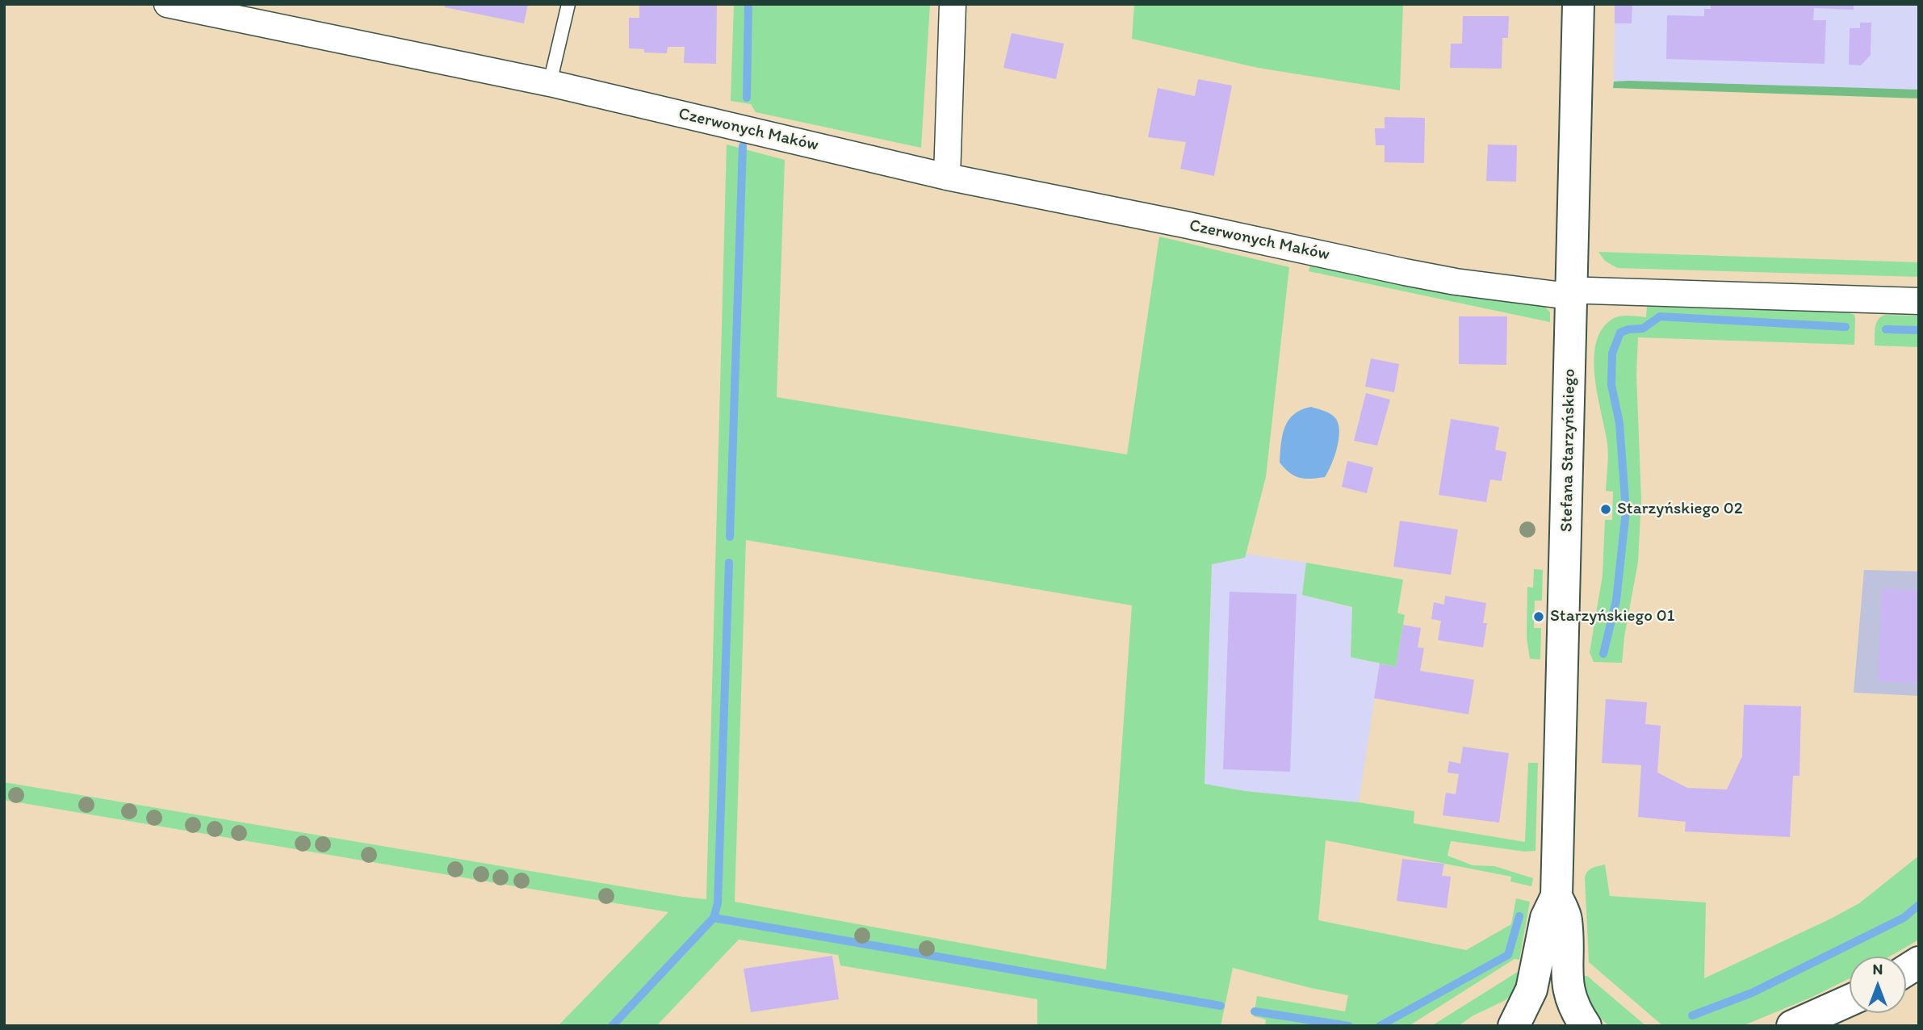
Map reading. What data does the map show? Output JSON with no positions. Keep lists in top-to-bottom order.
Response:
{
  "streets": {
    "street": ["Czerwonych Maków", "Stefana Starzyńskiego"]
  },
  "crossings": [
    ["Czerwonych Maków", "Stefana Starzyńskiego"]
  ],
  "places": ["Starzyńskiego 02", "Starzyńskiego 01"],
  "north": "top"
}
